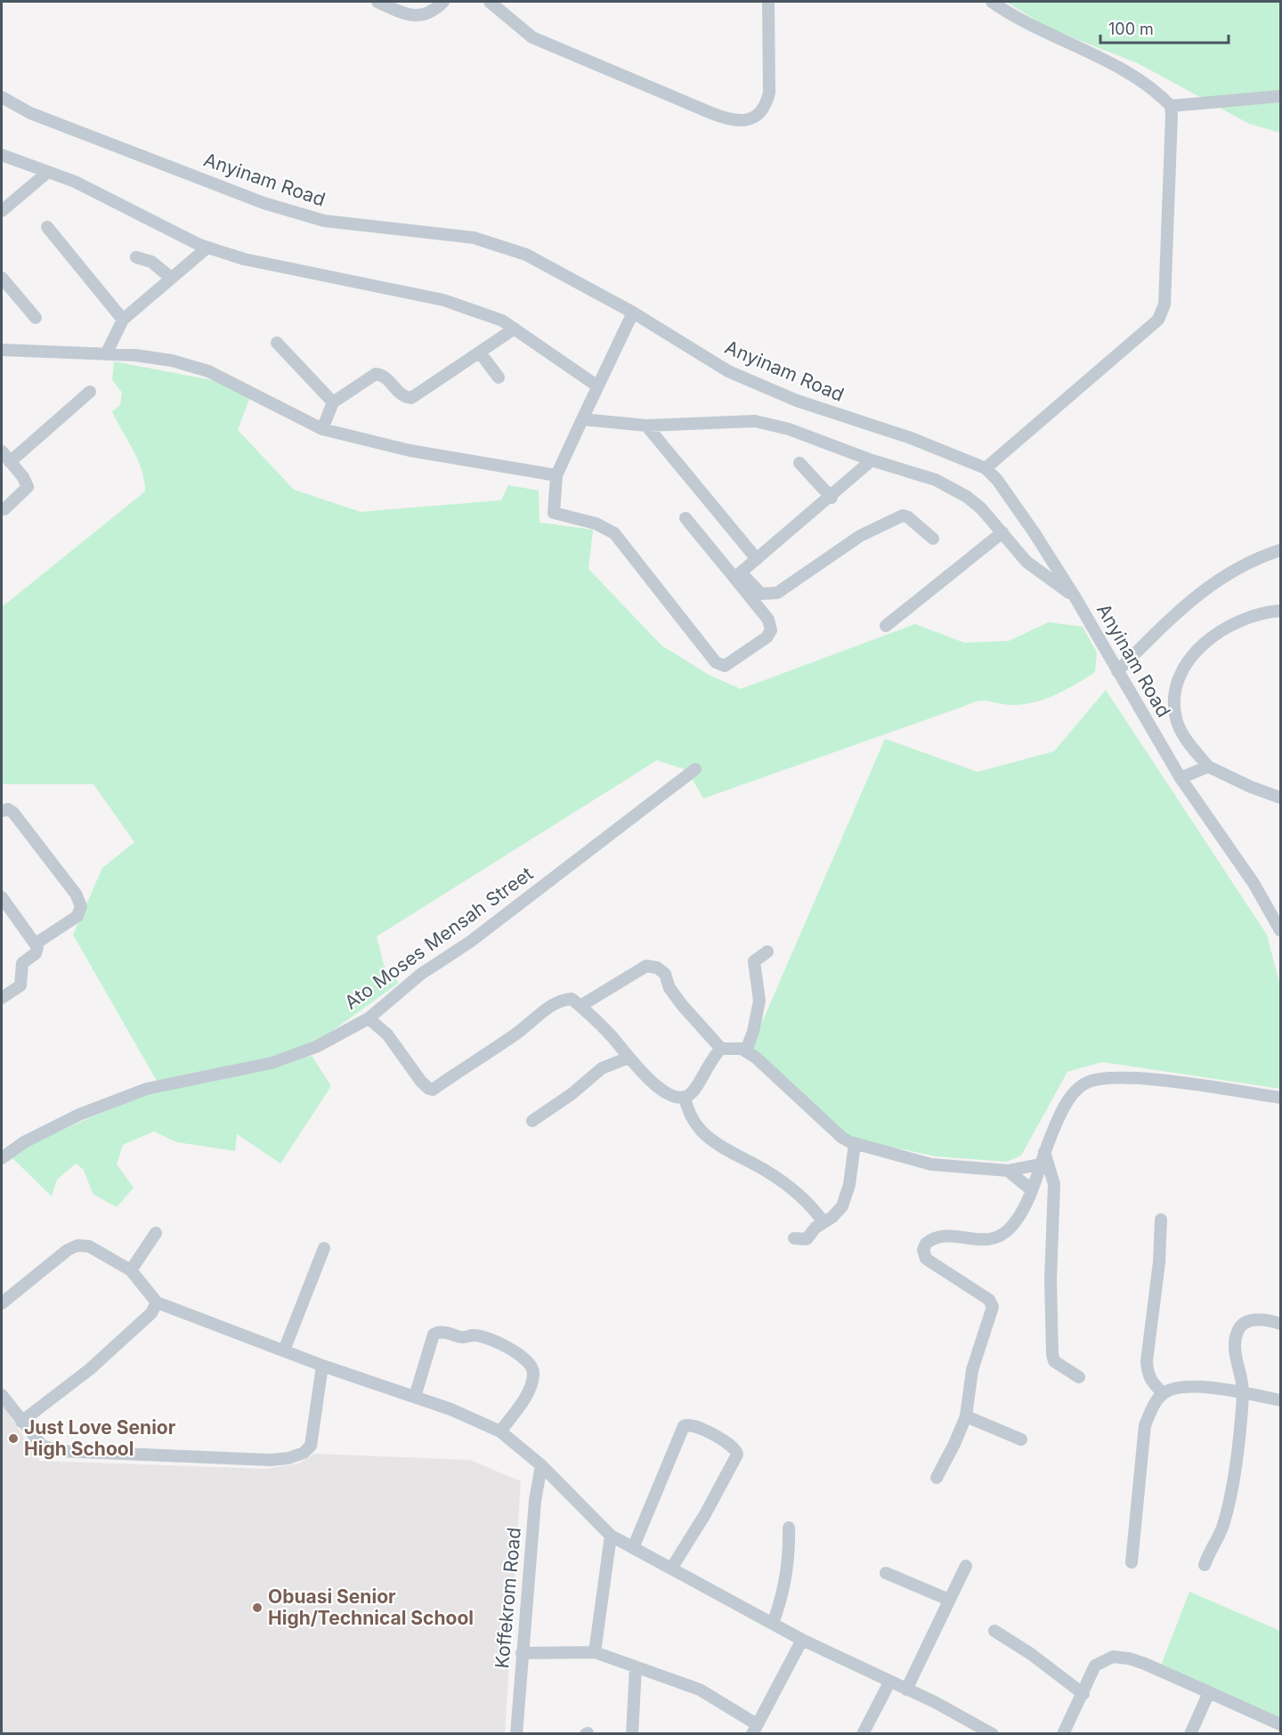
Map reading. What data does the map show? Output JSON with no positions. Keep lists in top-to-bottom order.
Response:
{
  "streets": {
    "street": ["Anyinam Road", "Ato Moses Mensah Street", "Koffekrom Road"]
  },
  "places": ["Just Love Senior High School", "Obuasi Senior High/Technical School"],
  "scale_bar": "100 m"
}
